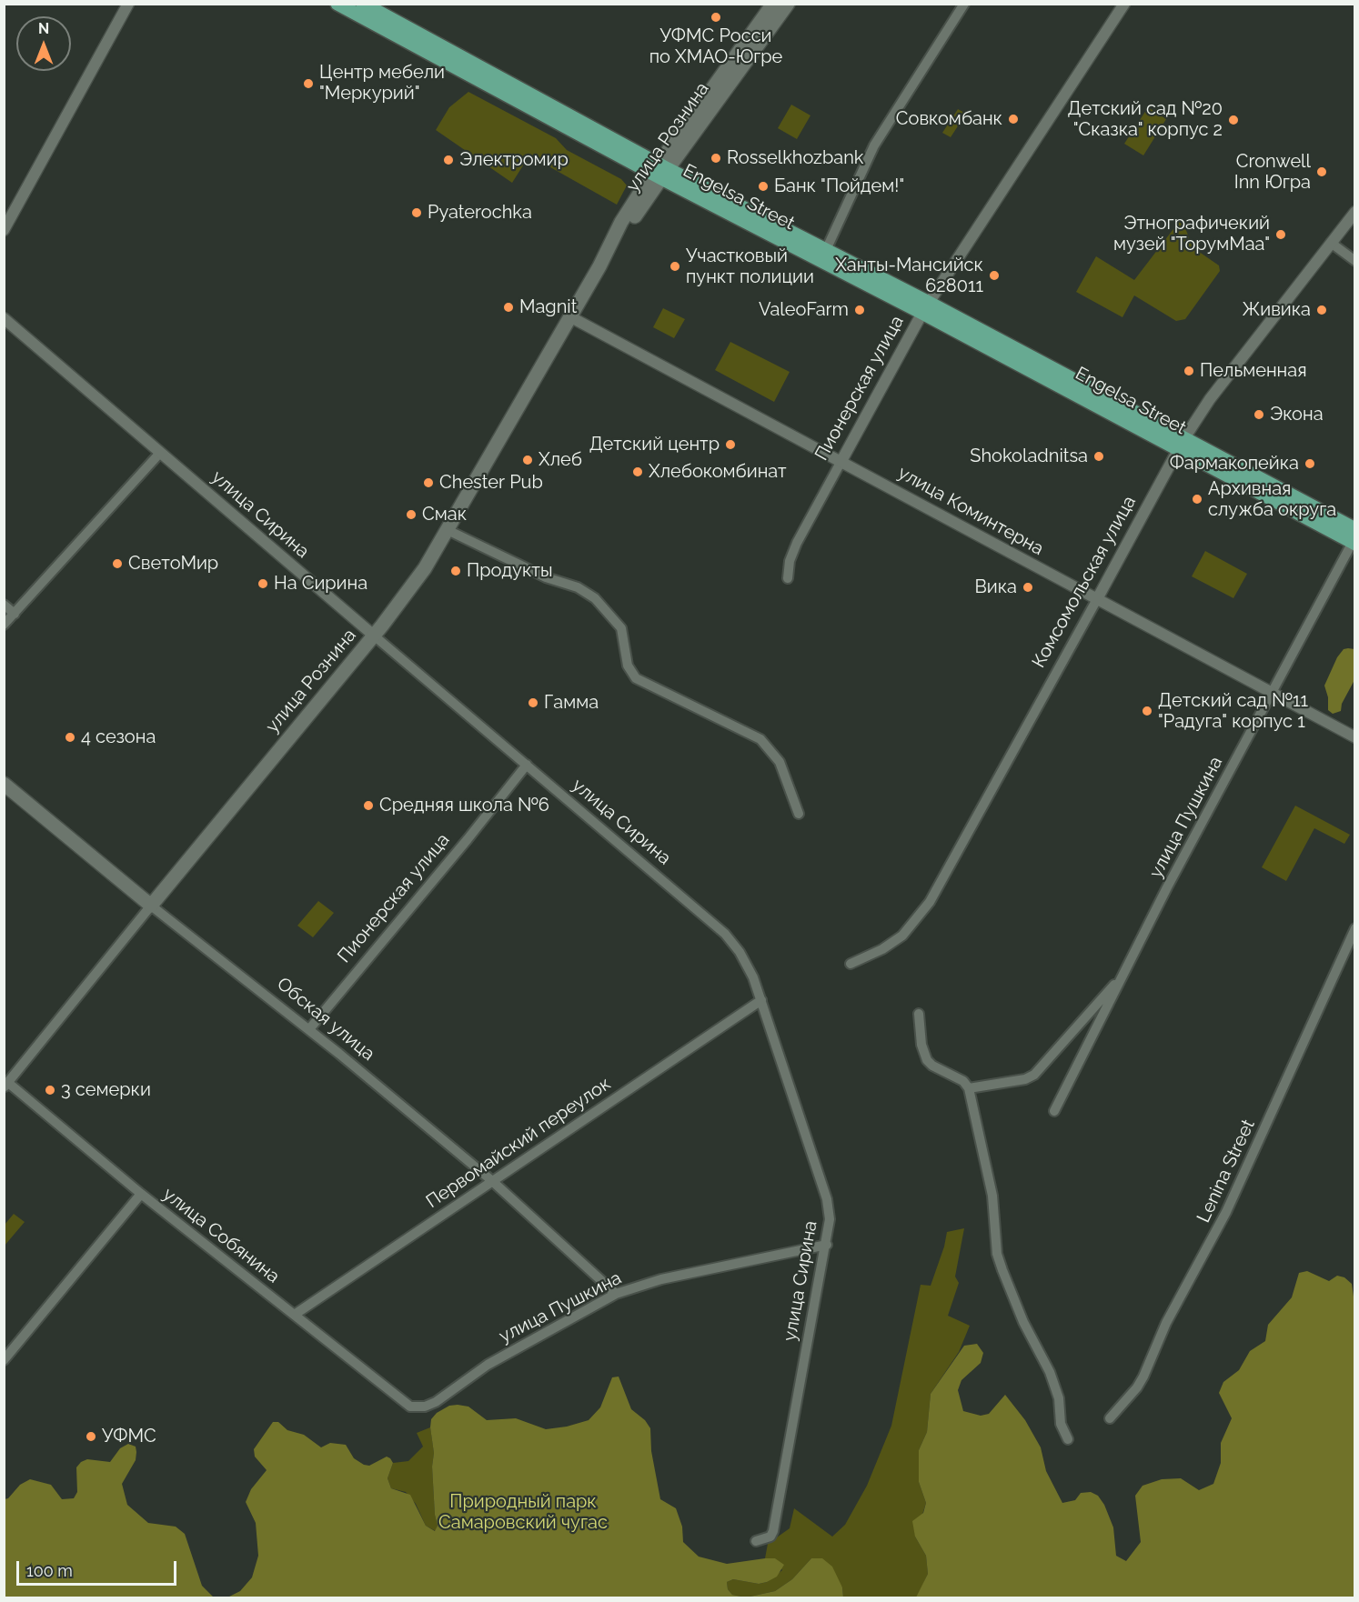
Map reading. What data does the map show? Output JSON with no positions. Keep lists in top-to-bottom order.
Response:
{
  "streets": {
    "main road": ["улица Рознина", "Engelsa Street", "Обская улица"],
    "street": [
      "Пионерская улица",
      "улица Коминтерна",
      "улица Сирина",
      "Комсомольская улица",
      "улица Пушкина",
      "Первомайский переулок",
      "Lenina Street",
      "улица Собянина"
    ]
  },
  "crossings": [
    ["улица Рознина", "Engelsa Street"],
    ["улица Рознина", "улица Коминтерна"],
    ["улица Рознина", "улица Сирина"],
    ["улица Рознина", "Обская улица"],
    ["улица Рознина", "улица Собянина"],
    ["Engelsa Street", "Пионерская улица"],
    ["Engelsa Street", "Комсомольская улица"],
    ["Engelsa Street", "улица Пушкина"],
    ["Пионерская улица", "улица Коминтерна"],
    ["Пионерская улица", "улица Сирина"],
    ["Пионерская улица", "Обская улица"],
    ["улица Коминтерна", "Комсомольская улица"],
    ["улица Коминтерна", "улица Пушкина"],
    ["улица Сирина", "улица Пушкина"],
    ["улица Сирина", "Первомайский переулок"],
    ["улица Пушкина", "Обская улица"],
    ["улица Пушкина", "улица Собянина"],
    ["Обская улица", "Первомайский переулок"],
    ["Первомайский переулок", "улица Собянина"]
  ],
  "parks": ["Природный парк Самаровский чугас"],
  "places": [
    "УФМС Росси по ХМАО-Югре",
    "Центр мебели \"Меркурий\"",
    "Совкомбанк",
    "Детский сад №20 \"Сказка\" корпус 2",
    "Rosselkhozbank",
    "Электромир",
    "Cronwell Inn Югра",
    "Банк \"Пойдем!\"",
    "Pyaterochka",
    "Этнографичекий музей \"ТорумМаа\"",
    "Участковый пункт полиции",
    "Ханты-Мансийск 628011",
    "Magnit",
    "ValeoFarm",
    "Живика",
    "Пельменная",
    "Экона",
    "Детский центр",
    "Shokoladnitsa",
    "Хлеб",
    "Фармакопейка",
    "Хлебокомбинат",
    "Chester Pub",
    "Архивная служба округа",
    "Смак",
    "СветоМир",
    "Продукты",
    "На Сирина",
    "Вика",
    "Гамма",
    "Детский сад №11 \"Радуга\" корпус 1",
    "4 сезона",
    "Средняя школа №6",
    "3 семерки",
    "УФМС"
  ],
  "scale_bar": "100 m",
  "north": "top"
}
